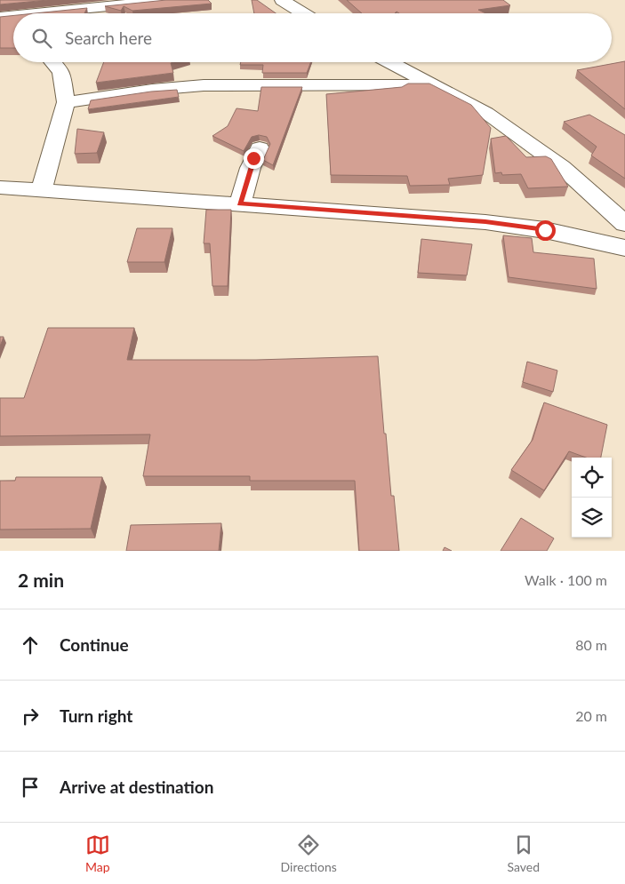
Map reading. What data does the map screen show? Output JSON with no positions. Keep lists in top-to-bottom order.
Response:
{
  "page": {
    "search": "Search here",
    "heading": ["2 min", "Walk · 100 m"],
    "list": [
      ["Continue", "80 m"],
      ["Turn right", "20 m"],
      "Arrive at destination"
    ],
    "nav": ["Map", "Directions", "Saved"]
  }
}
